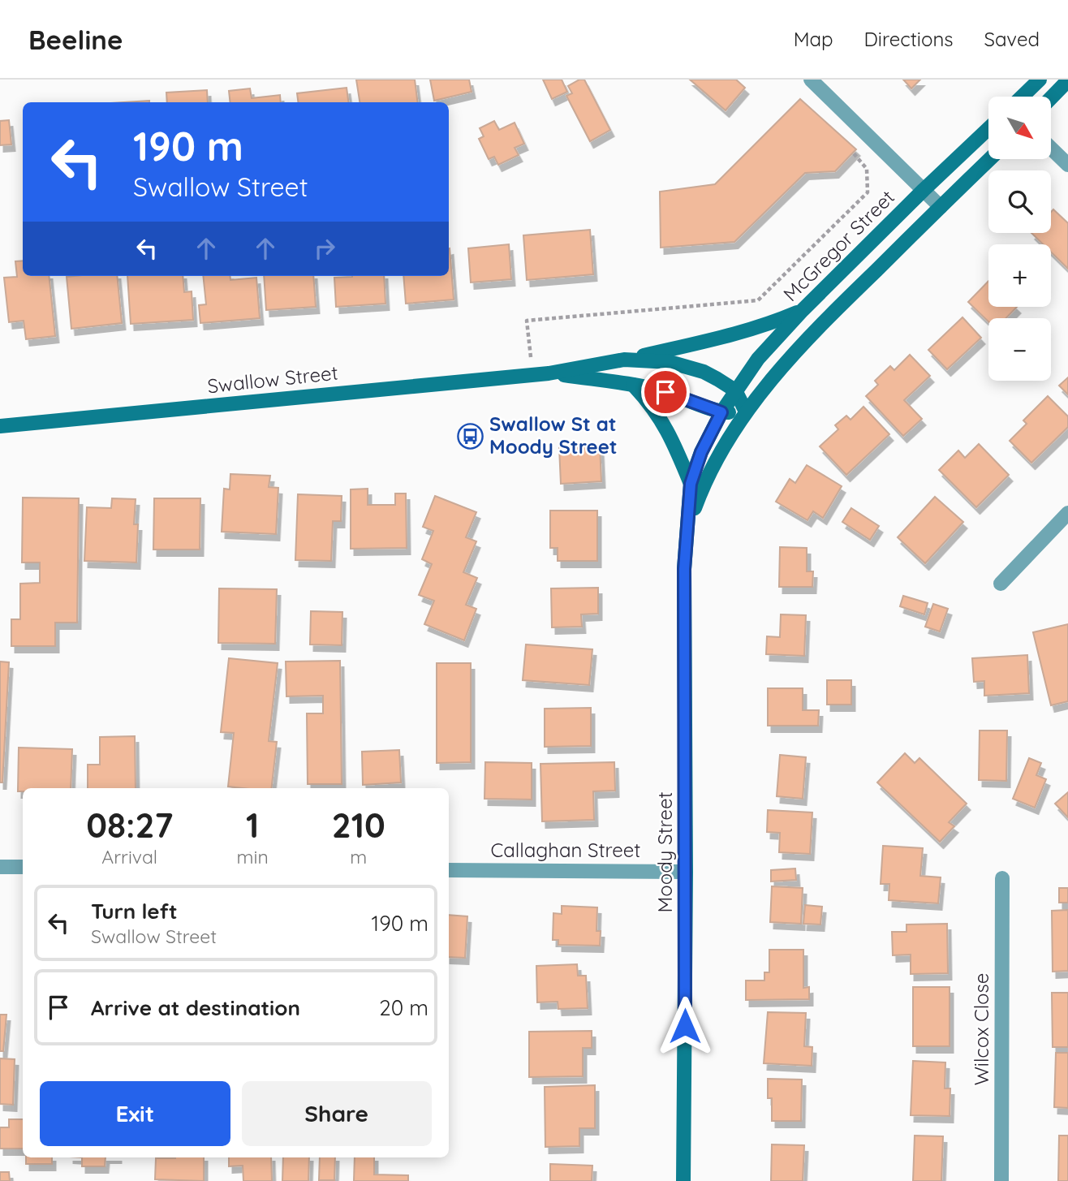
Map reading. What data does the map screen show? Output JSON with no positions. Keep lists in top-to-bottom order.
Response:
{
  "streets": {
    "main road": ["McGregor Street", "Swallow Street", "Moody Street"],
    "street": ["Callaghan Street", "Wilcox Close"]
  },
  "crossings": [
    ["McGregor Street", "Swallow Street"],
    ["McGregor Street", "Moody Street"],
    ["Swallow Street", "Moody Street"],
    ["Callaghan Street", "Moody Street"]
  ],
  "places": {
    "bus stop": ["Swallow St at Moody Street"]
  },
  "north": "bottom right",
  "page": {
    "header": "Beeline",
    "nav": ["Map", "Directions", "Saved"],
    "map_buttons": ["+", "−"],
    "turn": ["190 m", "Swallow Street"],
    "eta": [
      "08:27",
      "Arrival",
      "1",
      "min",
      "210",
      "m"
    ],
    "list": [
      {
        "name": "Turn left",
        "note": "Swallow Street",
        "value": "190 m"
      },
      {
        "name": "Arrive at destination",
        "value": "20 m"
      }
    ],
    "buttons": ["Exit", "Share"]
  }
}
